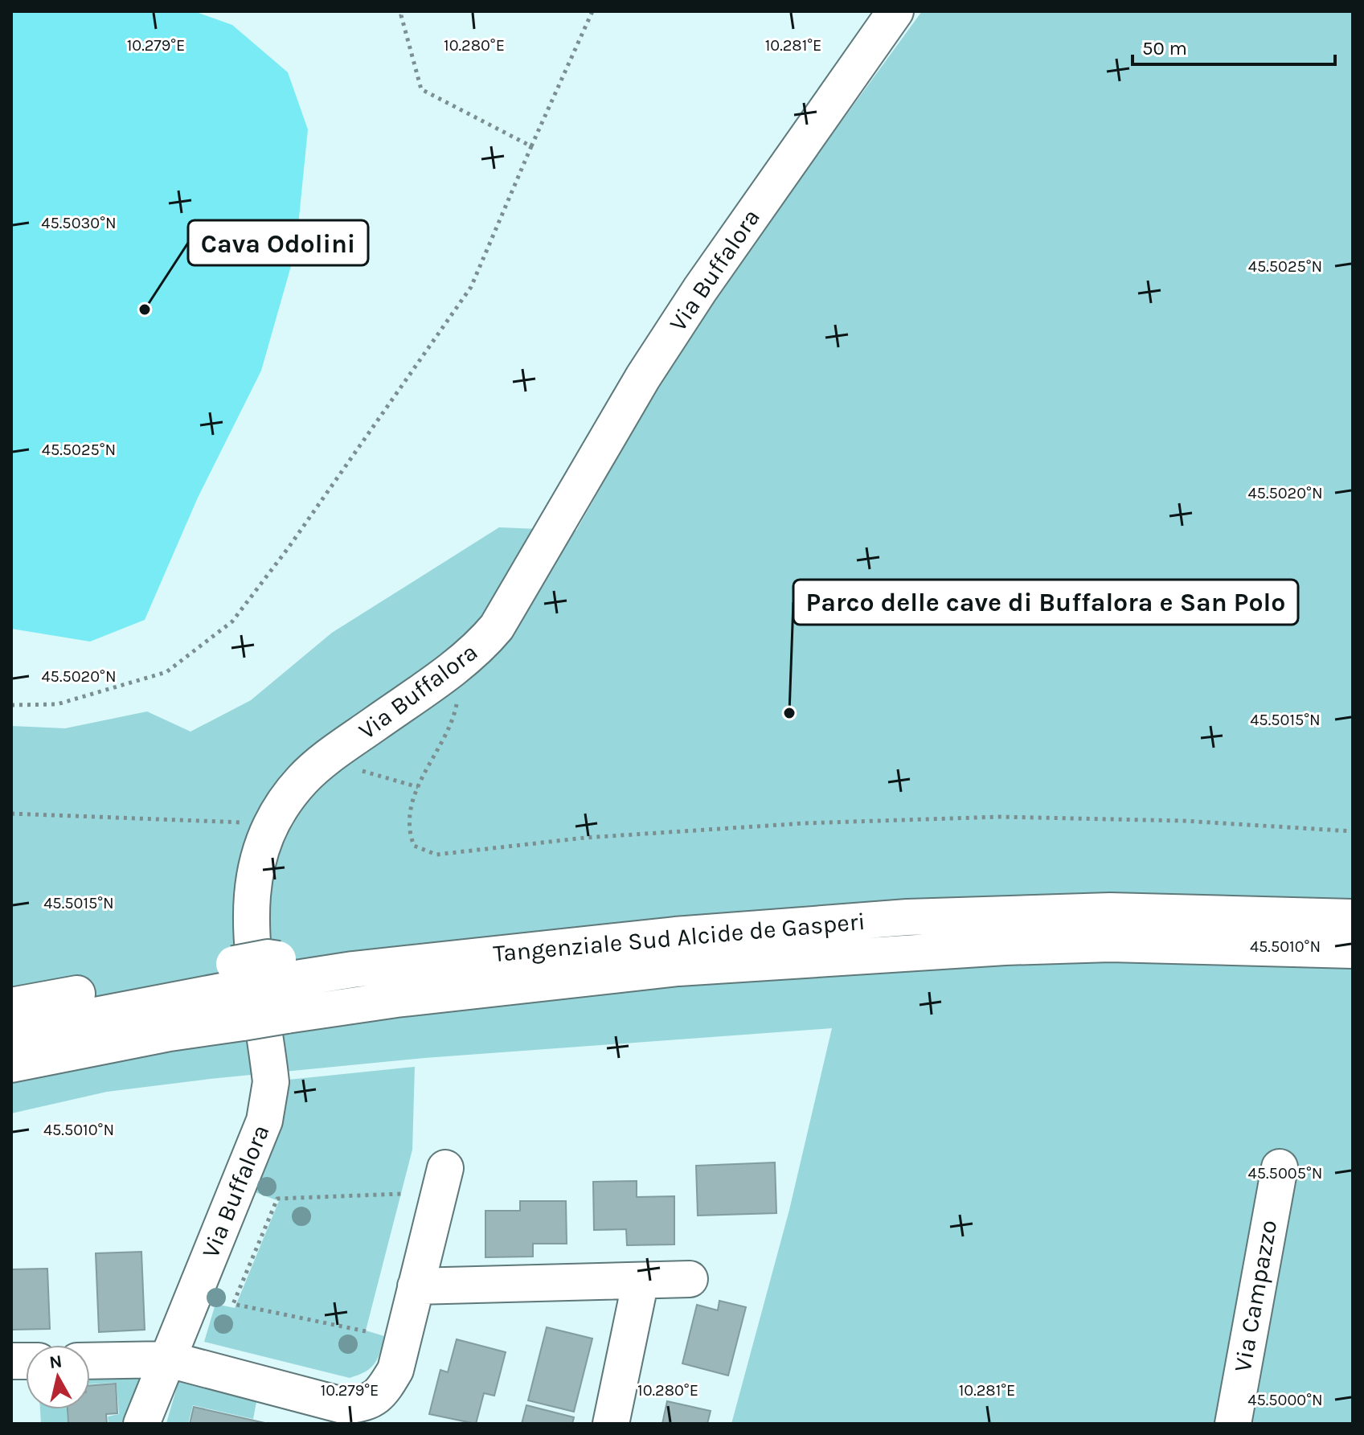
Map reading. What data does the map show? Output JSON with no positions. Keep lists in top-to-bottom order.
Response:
{
  "streets": {
    "main road": ["Via Buffalora", "Tangenziale Sud Alcide de Gasperi", "Via Campazzo"]
  },
  "places": ["Cava Odolini", "Parco delle cave di Buffalora e San Polo"],
  "scale_bar": "50 m",
  "north": "top",
  "coordinates": [
    "10.279°E",
    "10.280°E",
    "10.281°E",
    "45.5030°N",
    "45.5025°N",
    "45.5020°N",
    "45.5015°N",
    "45.5010°N",
    "45.5005°N",
    "45.5000°N"
  ]
}
